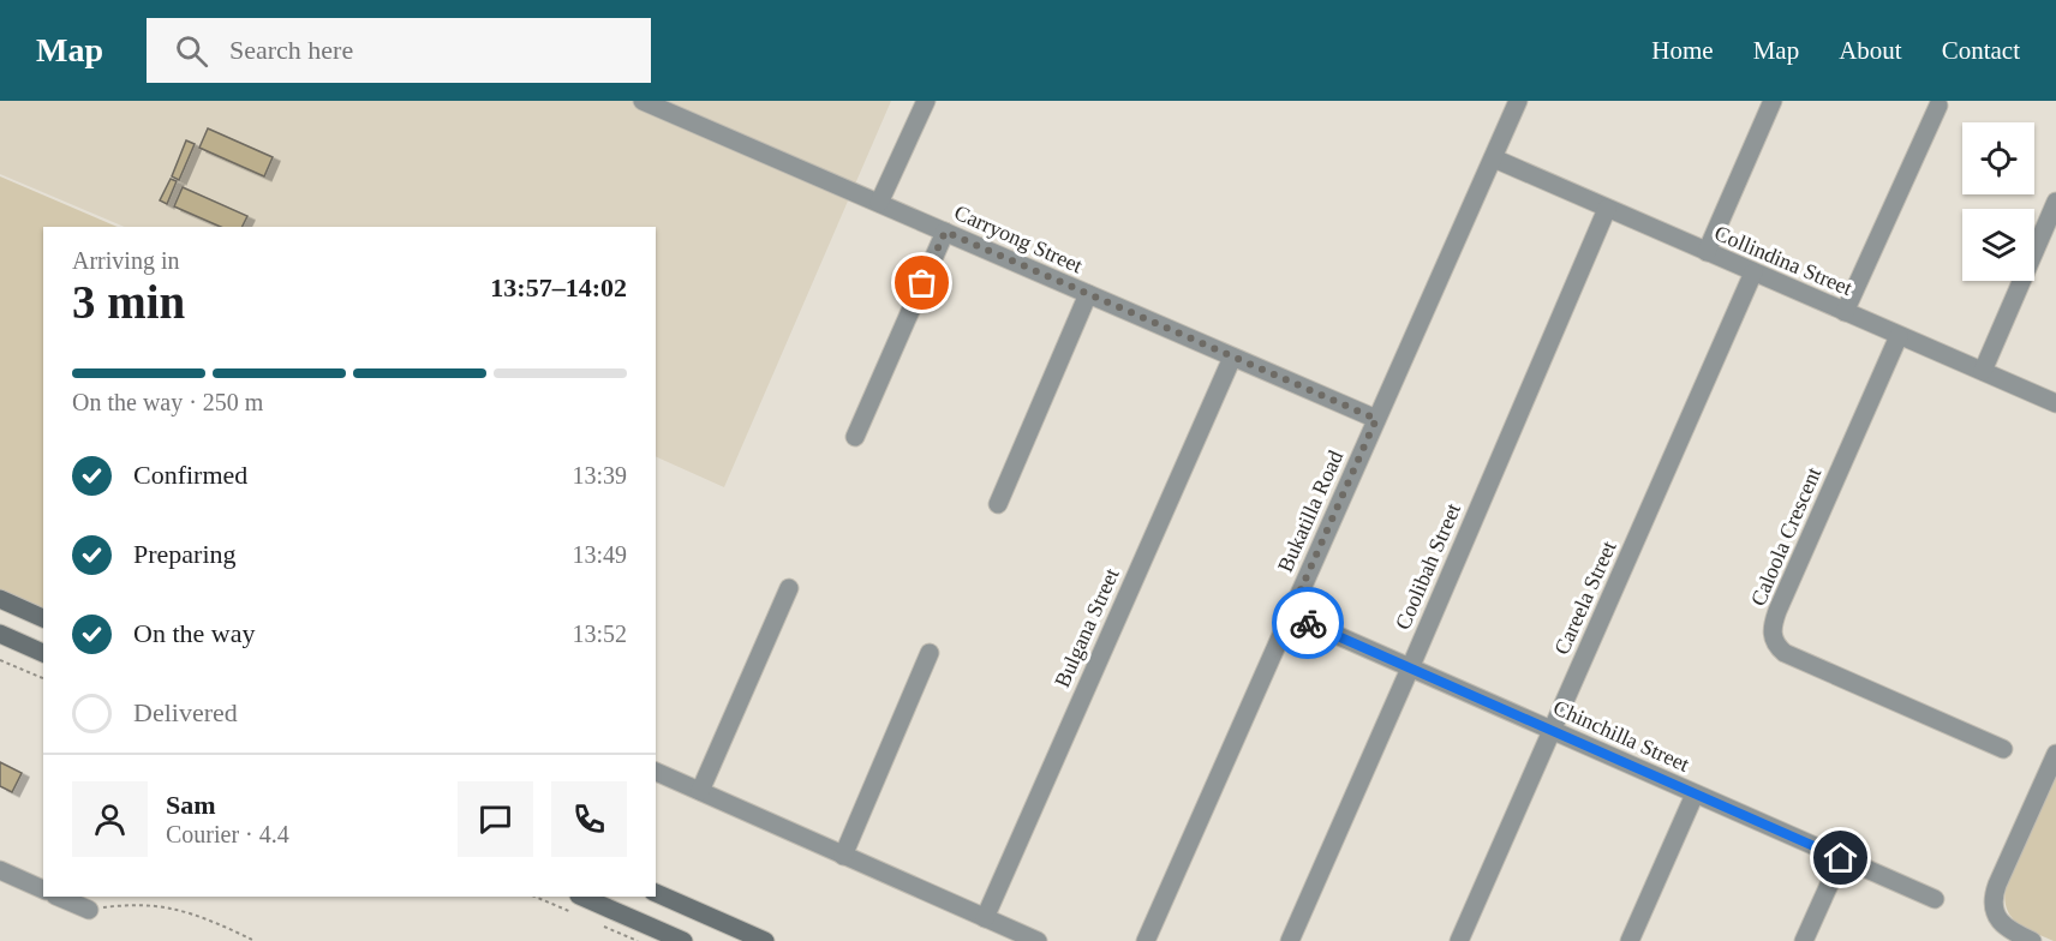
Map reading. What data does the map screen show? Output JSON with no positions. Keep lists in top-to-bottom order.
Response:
{
  "streets": {
    "street": [
      "Carryong Street",
      "Collindina Street",
      "Bukatilla Road",
      "Caloola Crescent",
      "Coolibah Street",
      "Careela Street",
      "Bulgana Street",
      "Chinchilla Street"
    ]
  },
  "crossings": [
    ["Carryong Street", "Bukatilla Road"],
    ["Carryong Street", "Bulgana Street"],
    ["Collindina Street", "Bukatilla Road"],
    ["Collindina Street", "Caloola Crescent"],
    ["Collindina Street", "Coolibah Street"],
    ["Collindina Street", "Careela Street"],
    ["Bukatilla Road", "Chinchilla Street"],
    ["Coolibah Street", "Chinchilla Street"],
    ["Careela Street", "Chinchilla Street"]
  ],
  "page": {
    "header": "Map",
    "search": "Search here",
    "nav": [
      "Home",
      "Map",
      "About",
      "Contact"
    ],
    "heading": ["3 min", "Arriving in", "13:57–14:02"],
    "panel": ["Sam", "Courier · 4.4"],
    "bar": "On the way · 250 m",
    "list": [
      ["Confirmed", "13:39"],
      ["Preparing", "13:49"],
      ["On the way", "13:52"],
      "Delivered"
    ]
  }
}
